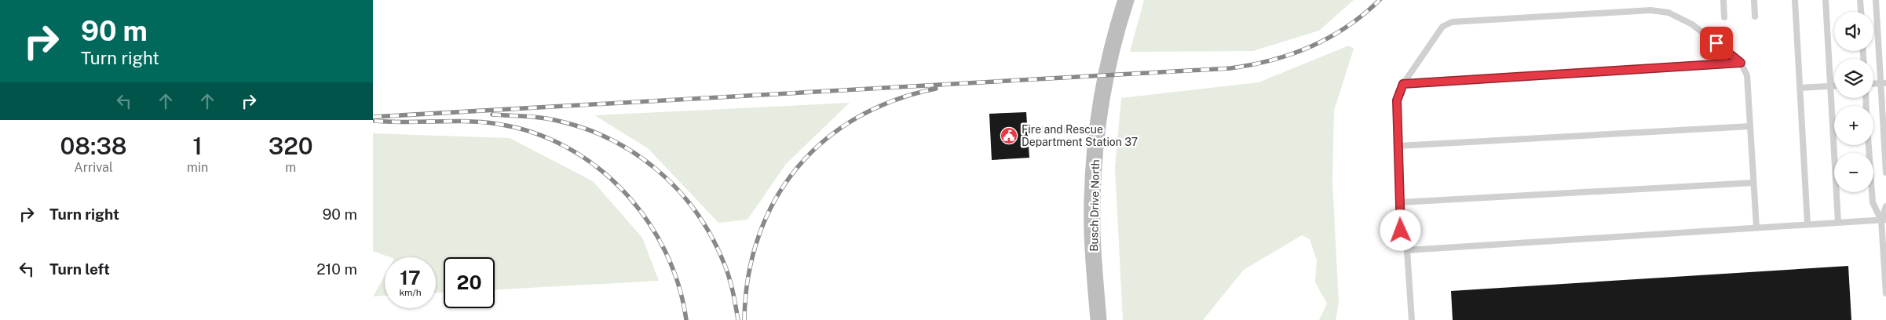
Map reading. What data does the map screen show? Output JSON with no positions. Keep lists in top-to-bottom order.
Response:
{
  "streets": {
    "street": ["Busch Drive North"]
  },
  "places": {
    "public building": ["Fire and Rescue Department Station 37"]
  },
  "page": {
    "turn": ["90 m", "Turn right"],
    "map_buttons": ["+", "−"],
    "eta": [
      "08:38",
      "Arrival",
      "1",
      "min",
      "320",
      "m"
    ],
    "list": [
      {
        "name": "Turn right",
        "value": "90 m"
      },
      {
        "name": "Turn left",
        "value": "210 m"
      }
    ],
    "speed": "17 km/h",
    "limit": "20"
  }
}
